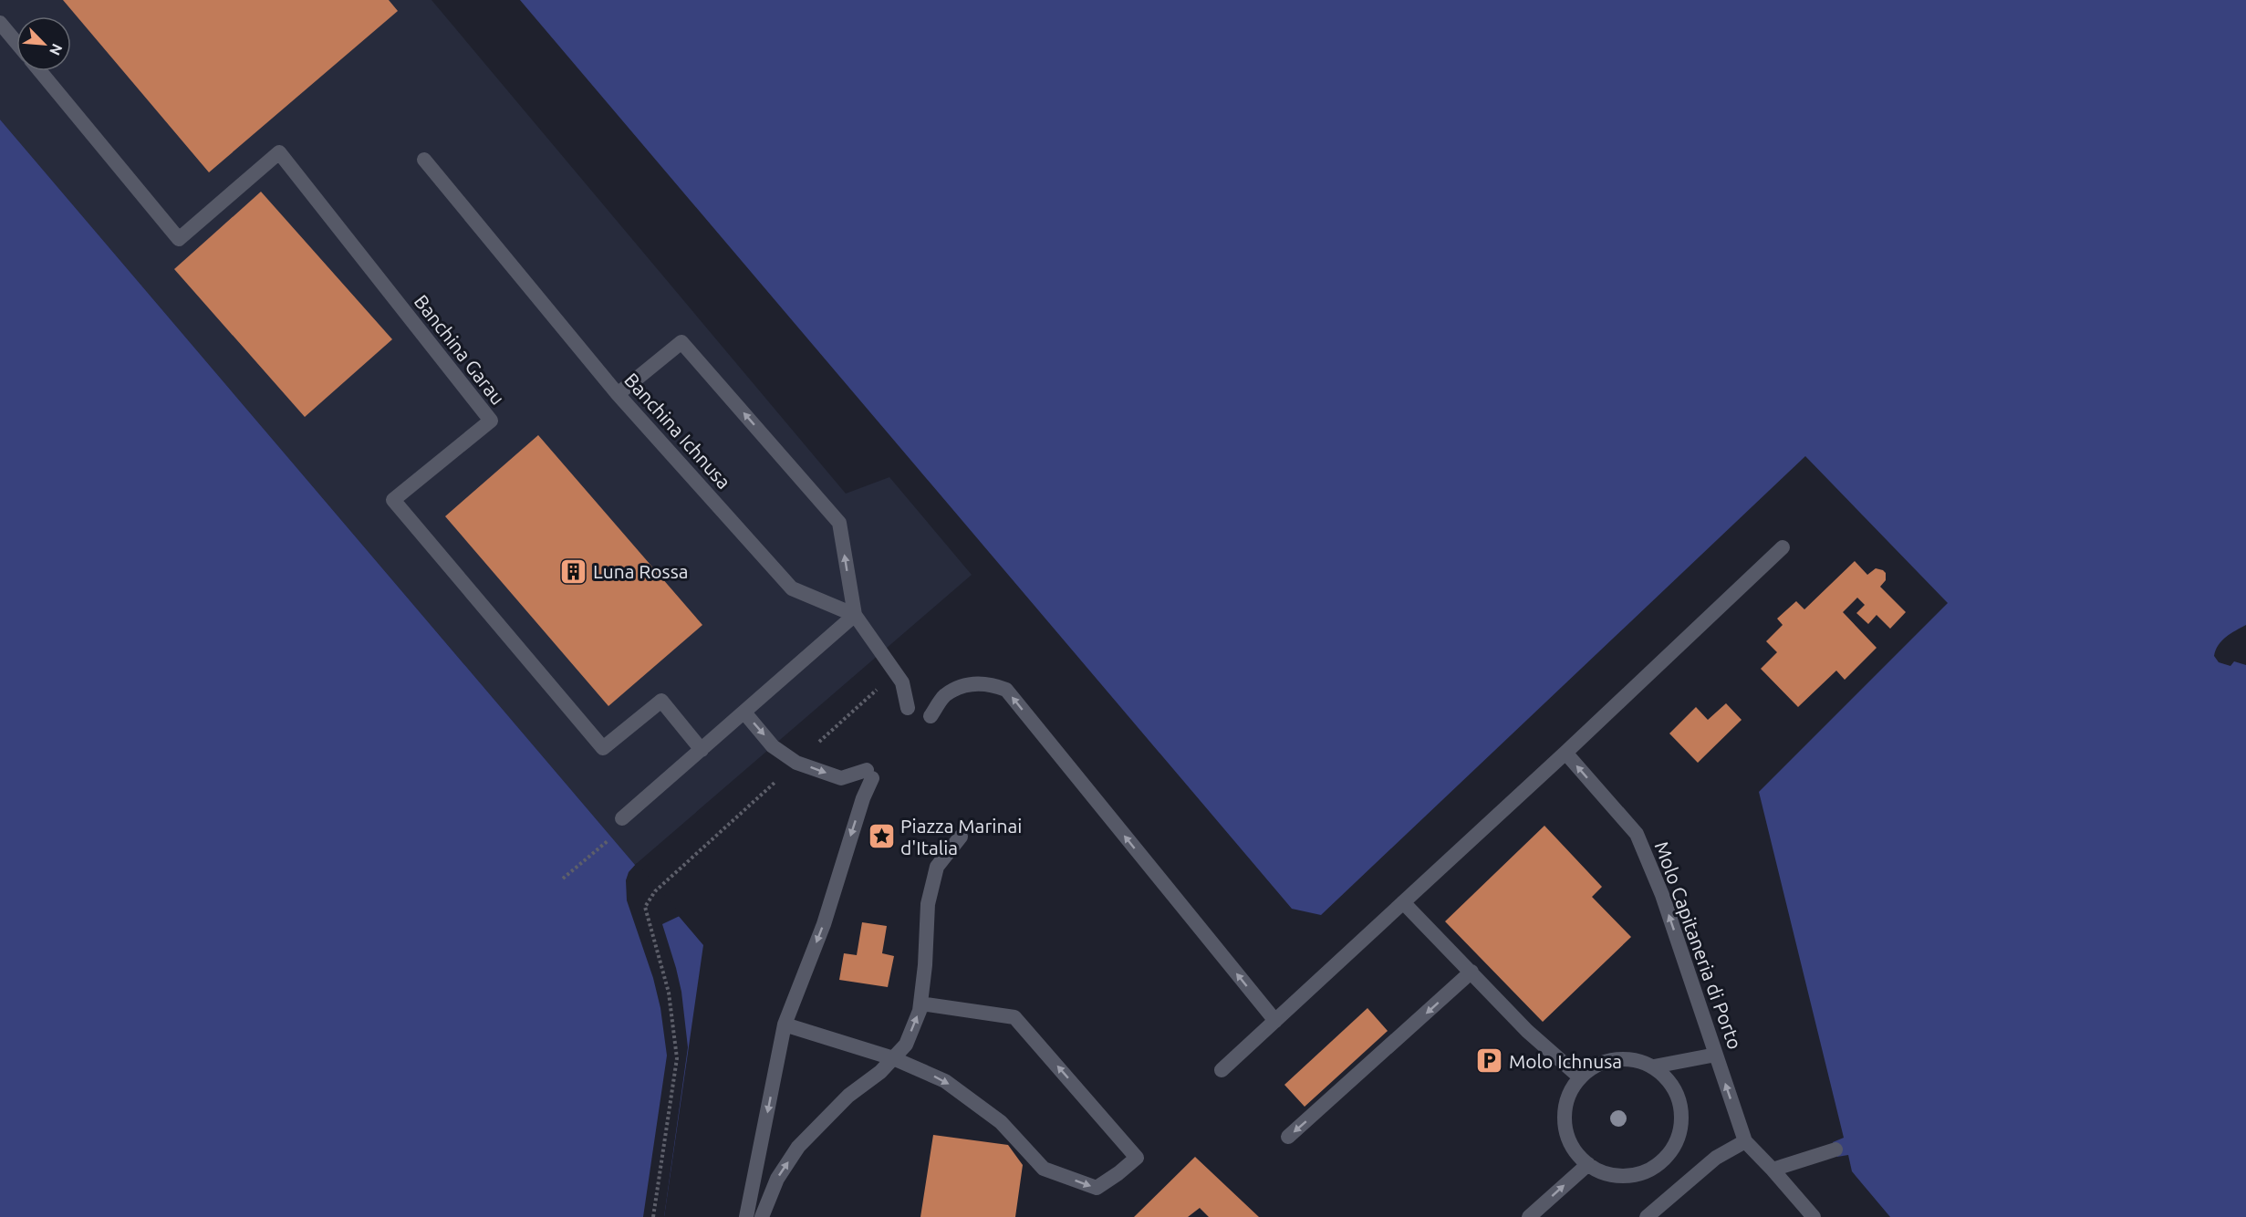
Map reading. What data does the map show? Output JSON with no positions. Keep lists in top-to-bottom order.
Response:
{
  "streets": {
    "lane": ["Banchina Garau", "Banchina Ichnusa", "Molo Capitaneria di Porto"]
  },
  "one_way": ["Molo Capitaneria di Porto"],
  "places": {
    "building": ["Luna Rossa"],
    "place": ["Piazza Marinai d'Italia"],
    "parking": ["Molo Ichnusa"]
  },
  "north": "bottom right"
}
